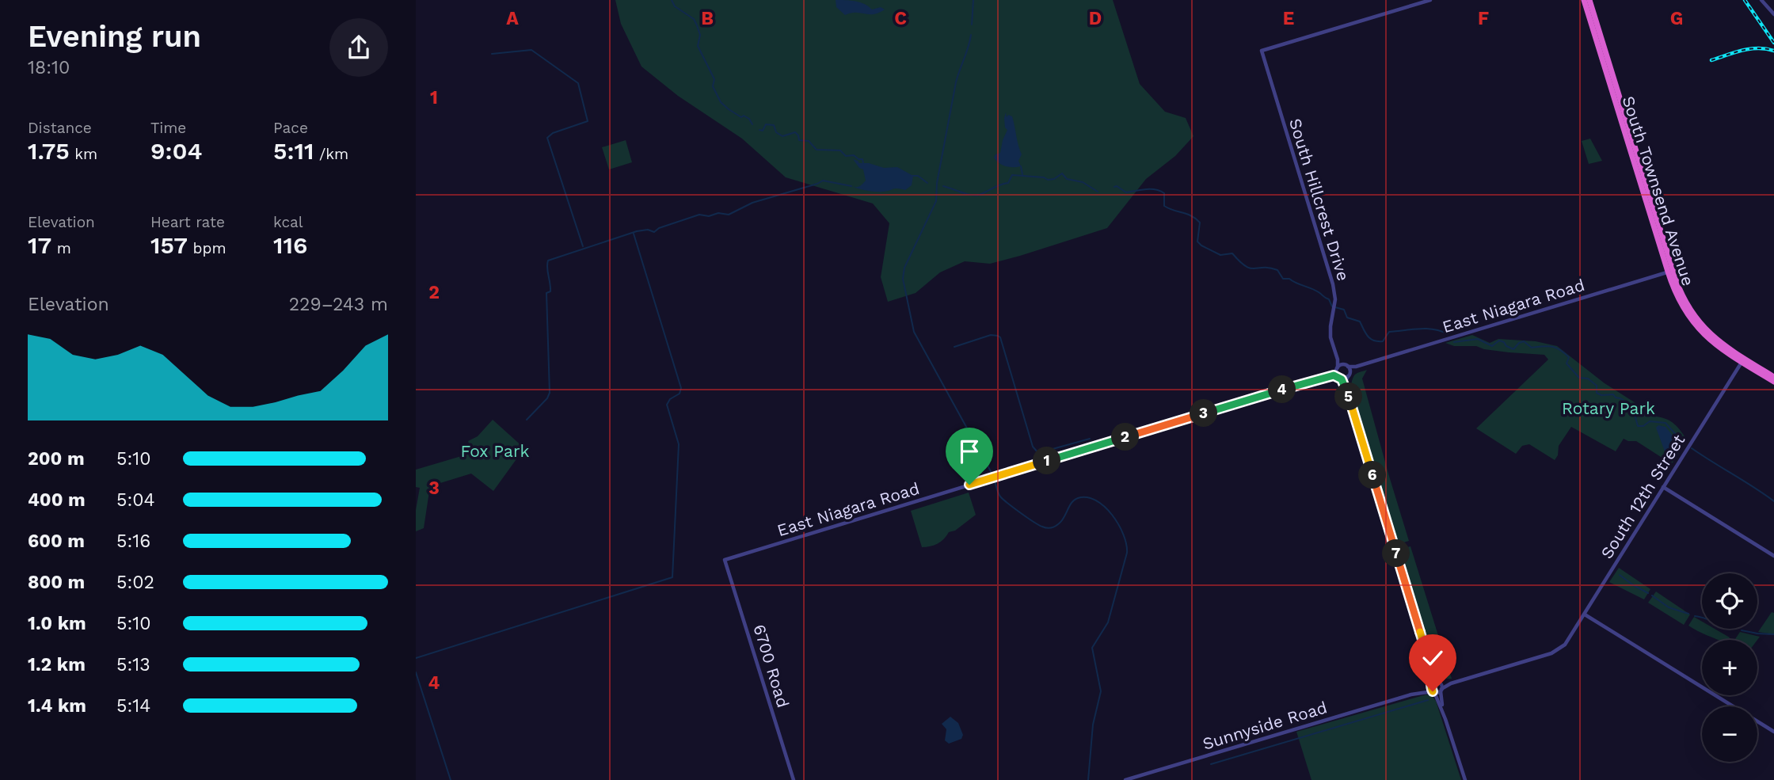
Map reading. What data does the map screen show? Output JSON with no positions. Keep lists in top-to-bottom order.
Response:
{
  "streets": {
    "highway": ["South Townsend Avenue"],
    "street": [
      "South Hillcrest Drive",
      "East Niagara Road",
      "South 12th Street",
      "6700 Road",
      "Sunnyside Road"
    ]
  },
  "crossings": [
    ["South Townsend Avenue", "East Niagara Road"],
    ["South Townsend Avenue", "South 12th Street"],
    ["South Hillcrest Drive", "East Niagara Road"],
    ["East Niagara Road", "6700 Road"]
  ],
  "parks": ["Rotary Park", "Fox Park"],
  "page": {
    "heading": ["Evening run", "18:10"],
    "stats": [
      ["Distance", "1.75 km"],
      ["Time", "9:04"],
      ["Pace", "5:11 /km"],
      ["Elevation", "17 m"],
      ["Heart rate", "157 bpm"],
      ["kcal", "116"]
    ],
    "chart": ["Elevation", "229–243 m"],
    "pins": [
      "4",
      "5",
      "3",
      "2",
      "1",
      "6",
      "7"
    ],
    "list": [
      {
        "name": "200 m",
        "note": "5:10"
      },
      {
        "name": "400 m",
        "note": "5:04"
      },
      {
        "name": "600 m",
        "note": "5:16"
      },
      {
        "name": "800 m",
        "note": "5:02"
      },
      {
        "name": "1.0 km",
        "note": "5:10"
      },
      {
        "name": "1.2 km",
        "note": "5:13"
      },
      {
        "name": "1.4 km",
        "note": "5:14"
      }
    ],
    "map_buttons": ["+", "−"]
  },
  "grid": {
    "columns": [
      "A",
      "B",
      "C",
      "D",
      "E",
      "F",
      "G"
    ],
    "rows": [
      "1",
      "2",
      "3",
      "4"
    ]
  }
}
